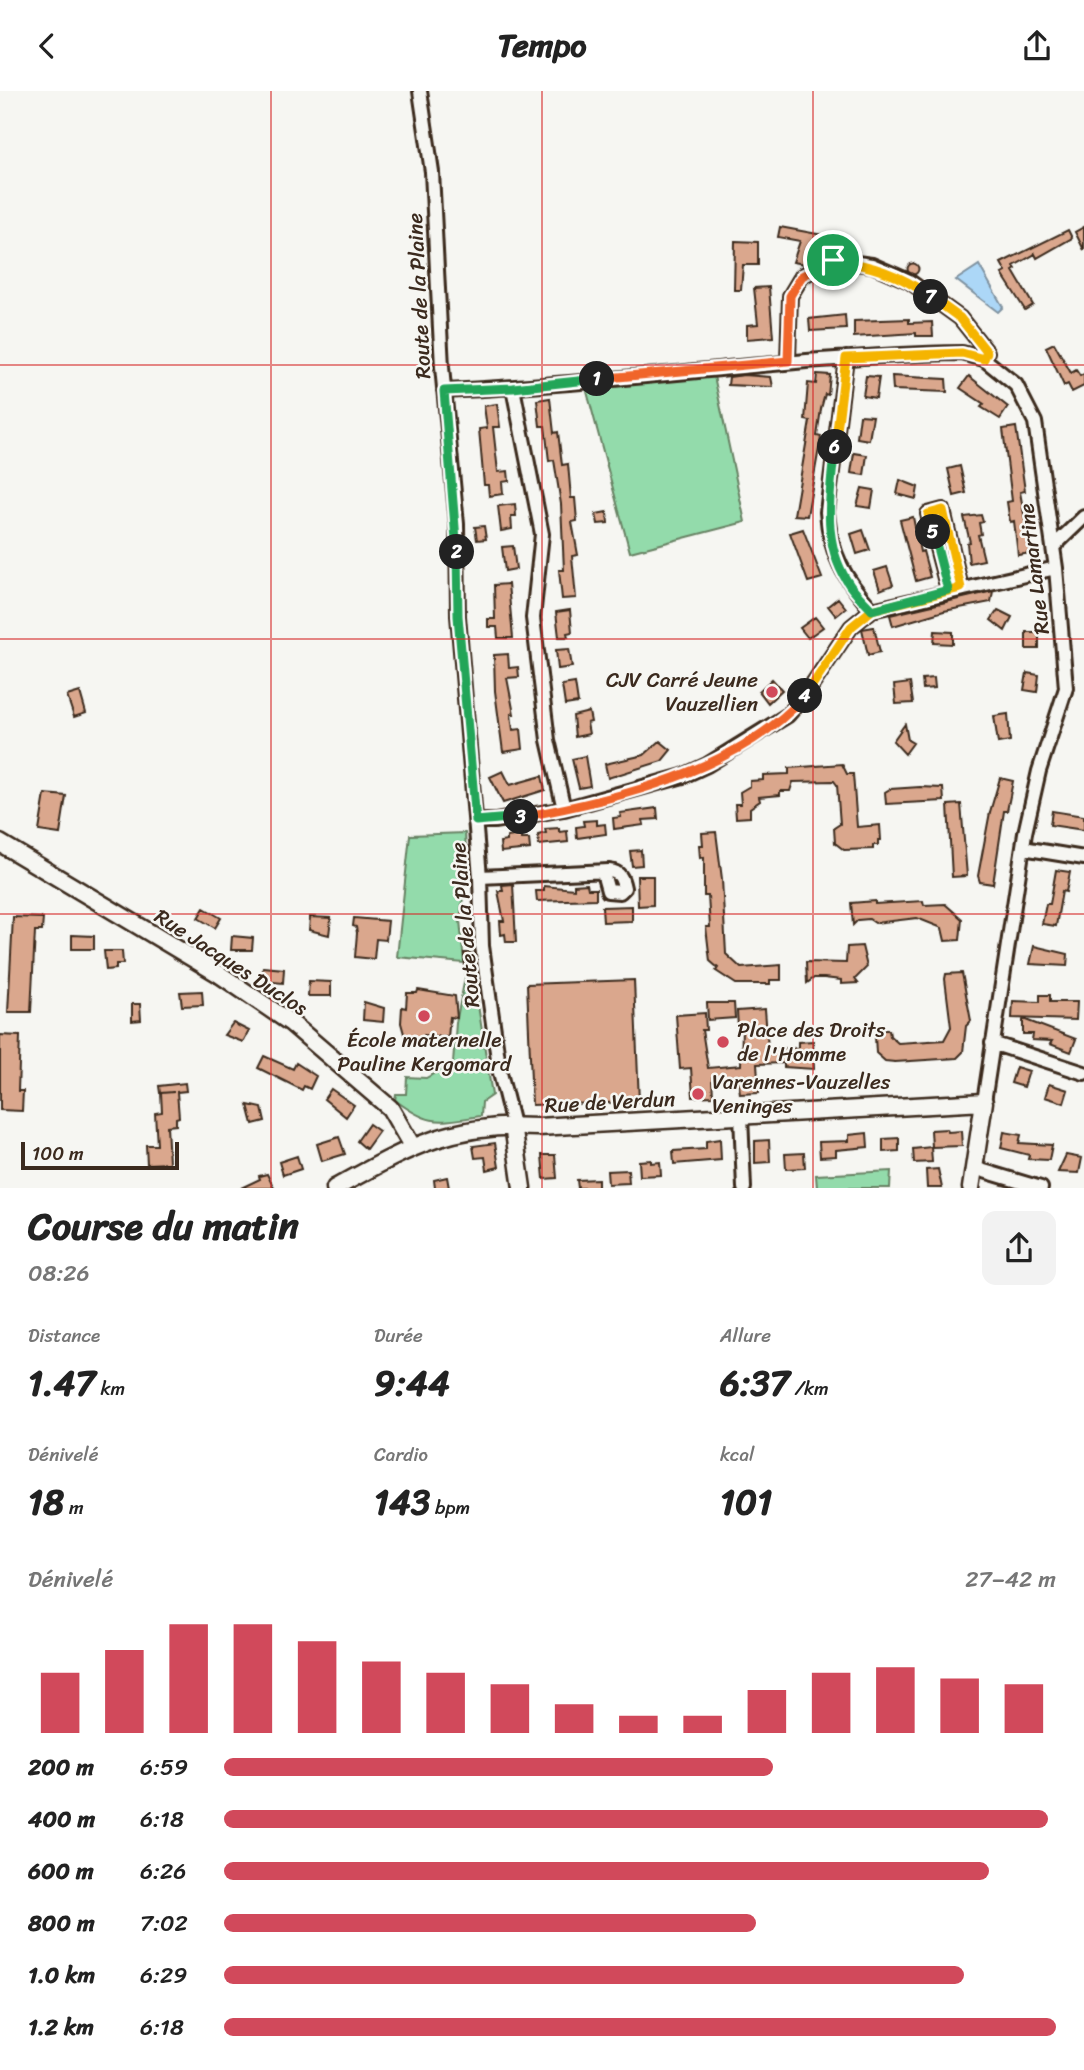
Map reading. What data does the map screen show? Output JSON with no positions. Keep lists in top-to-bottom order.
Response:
{
  "streets": {
    "street": [
      "Route de la Plaine",
      "Rue Lamartine",
      "Rue Jacques Duclos",
      "Rue de Verdun"
    ]
  },
  "crossings": [
    ["Route de la Plaine", "Rue de Verdun"],
    ["Rue Lamartine", "Rue de Verdun"],
    ["Rue Jacques Duclos", "Rue de Verdun"]
  ],
  "places": [
    "CJV Carré Jeune Vauzellien",
    "École maternelle Pauline Kergomard",
    "Place des Droits de l'Homme",
    "Varennes-Vauzelles Veninges"
  ],
  "scale_bar": "100 m",
  "page": {
    "header": "Tempo",
    "pins": [
      "7",
      "1",
      "6",
      "5",
      "2",
      "4",
      "3"
    ],
    "scale": "100 m",
    "heading": ["Course du matin", "08:26"],
    "stats": [
      ["Distance", "1.47 km"],
      ["Durée", "9:44"],
      ["Allure", "6:37 /km"],
      ["Dénivelé", "18 m"],
      ["Cardio", "143 bpm"],
      ["kcal", "101"]
    ],
    "chart": ["Dénivelé", "27–42 m"],
    "list": [
      {
        "name": "200 m",
        "note": "6:59"
      },
      {
        "name": "400 m",
        "note": "6:18"
      },
      {
        "name": "600 m",
        "note": "6:26"
      },
      {
        "name": "800 m",
        "note": "7:02"
      },
      {
        "name": "1.0 km",
        "note": "6:29"
      },
      {
        "name": "1.2 km",
        "note": "6:18"
      }
    ]
  }
}
